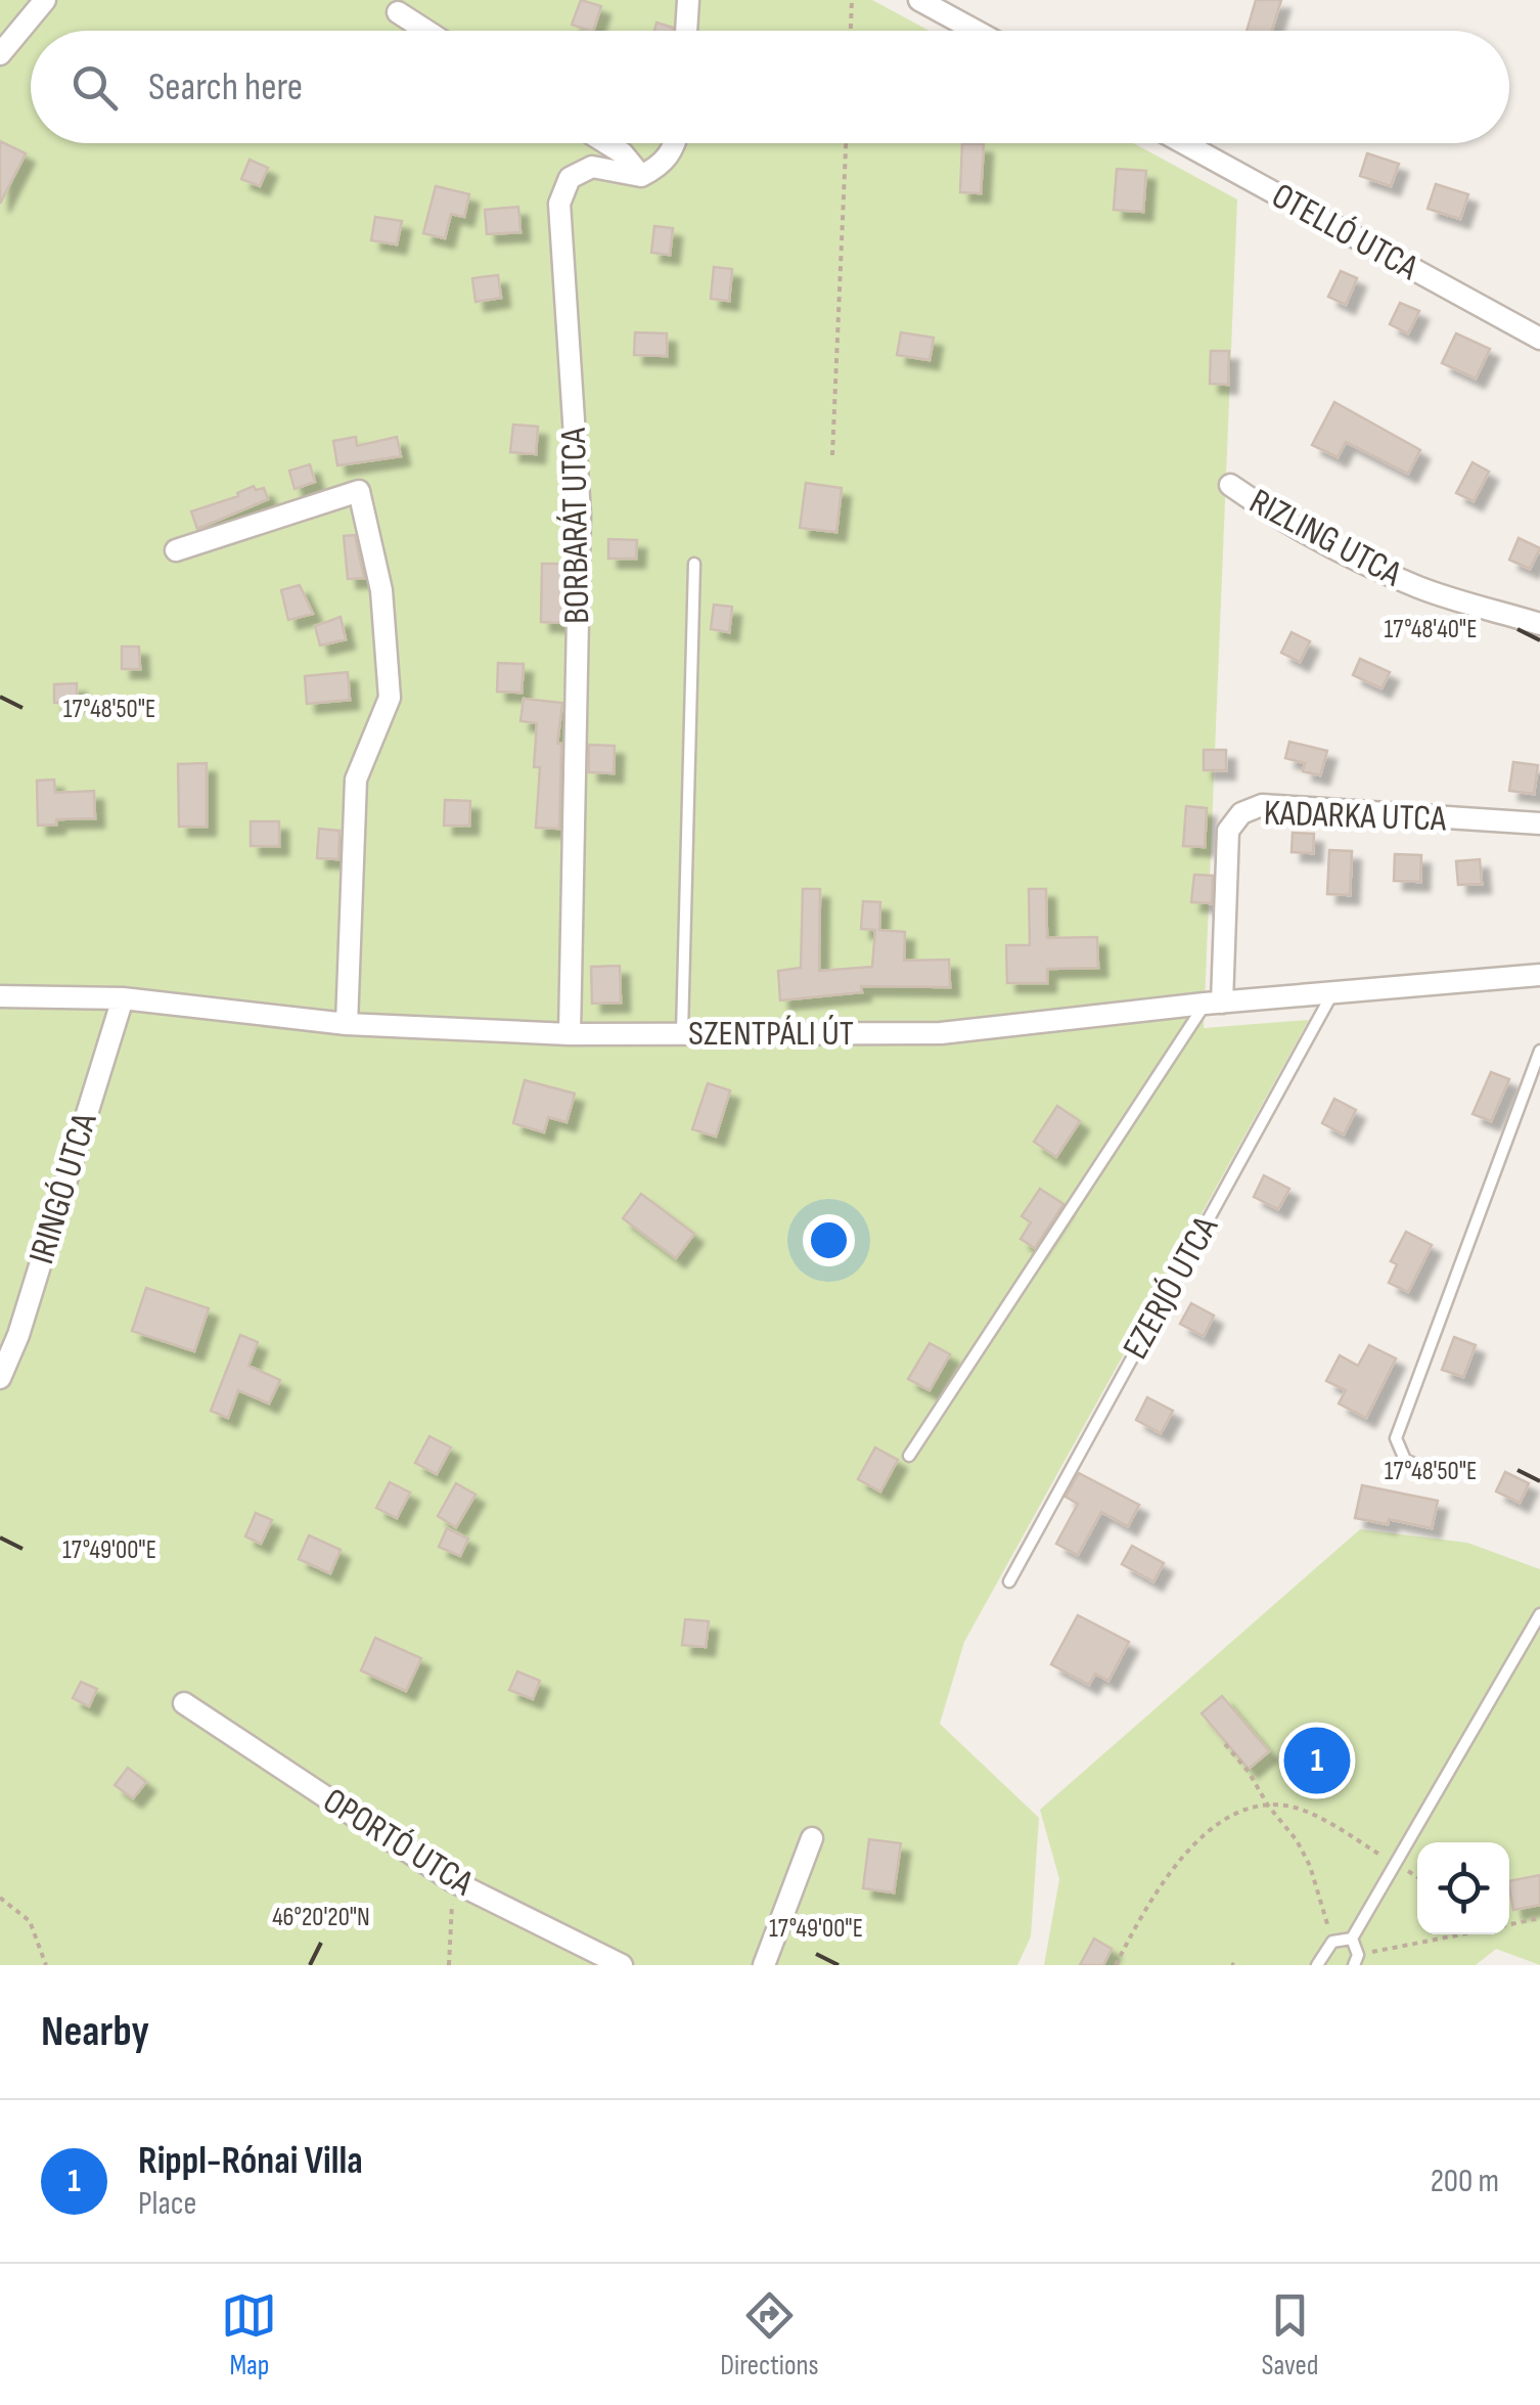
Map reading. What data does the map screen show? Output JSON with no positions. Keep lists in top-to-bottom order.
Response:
{
  "streets": {
    "street": [
      "OTELLÓ UTCA",
      "BORBARÁT UTCA",
      "RIZLING UTCA",
      "KADARKA UTCA",
      "SZENTPÁLI ÚT",
      "IRINGÓ UTCA",
      "OPORTÓ UTCA"
    ],
    "lane": ["EZERJÓ UTCA"]
  },
  "crossings": [
    ["BORBARÁT UTCA", "SZENTPÁLI ÚT"],
    ["KADARKA UTCA", "SZENTPÁLI ÚT"],
    ["SZENTPÁLI ÚT", "IRINGÓ UTCA"],
    ["SZENTPÁLI ÚT", "EZERJÓ UTCA"]
  ],
  "page": {
    "search": "Search here",
    "pins": "1",
    "heading": "Nearby",
    "list": [
      {
        "mark": "1",
        "name": "Rippl-Rónai Villa",
        "note": "Place",
        "value": "200 m"
      }
    ],
    "nav": ["Map", "Directions", "Saved"]
  },
  "coordinates": [
    "17°48'40\"E",
    "17°48'50\"E",
    "17°49'00\"E",
    "46°20'20\"N"
  ]
}
